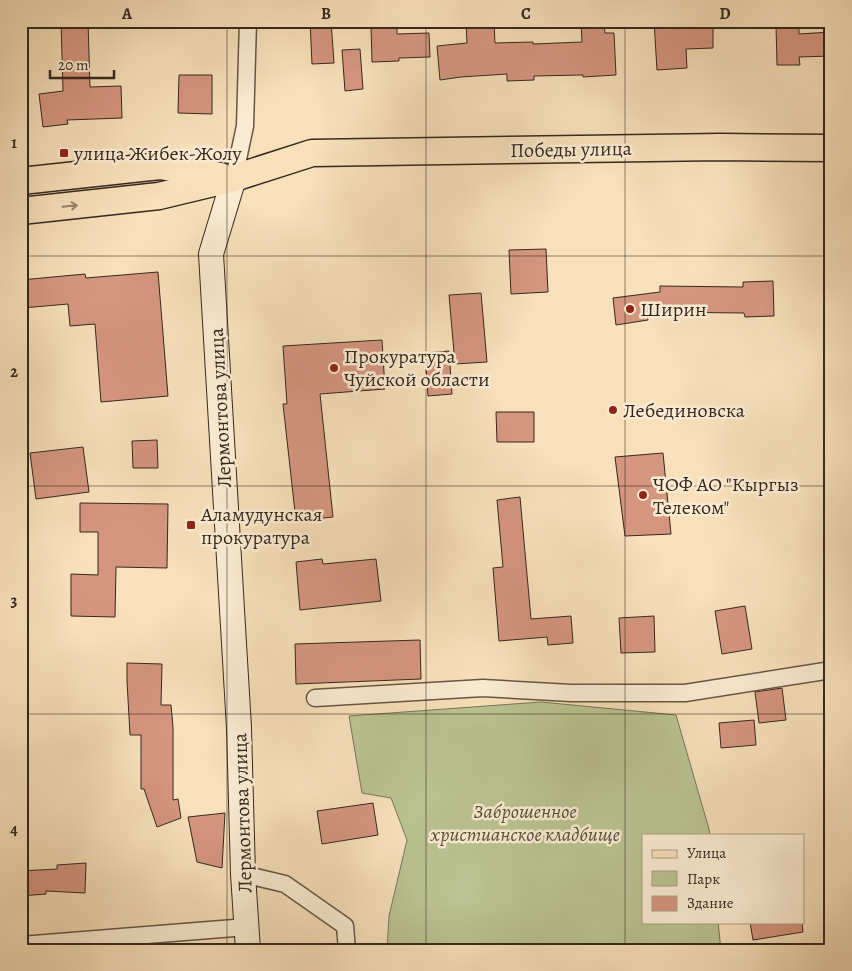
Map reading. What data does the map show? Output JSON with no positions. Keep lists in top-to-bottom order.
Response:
{
  "streets": {
    "main road": ["Победы улица", "Лермонтова улица"]
  },
  "crossings": [
    ["Победы улица", "Лермонтова улица"]
  ],
  "parks": ["Заброшенное христианское кладбище"],
  "places": {
    "transit": ["улица Жибек-Жолу", "Аламудунская прокуратура"],
    "other": [
      "Ширин",
      "Прокуратура Чуйской области",
      "Лебединовска",
      "ЧОФ АО \"Кыргыз Телеком\""
    ]
  },
  "legend": ["Улица", "Парк", "Здание"],
  "scale_bar": "20 m",
  "grid": {
    "columns": [
      "A",
      "B",
      "C",
      "D"
    ],
    "rows": [
      "1",
      "2",
      "3",
      "4"
    ]
  }
}
